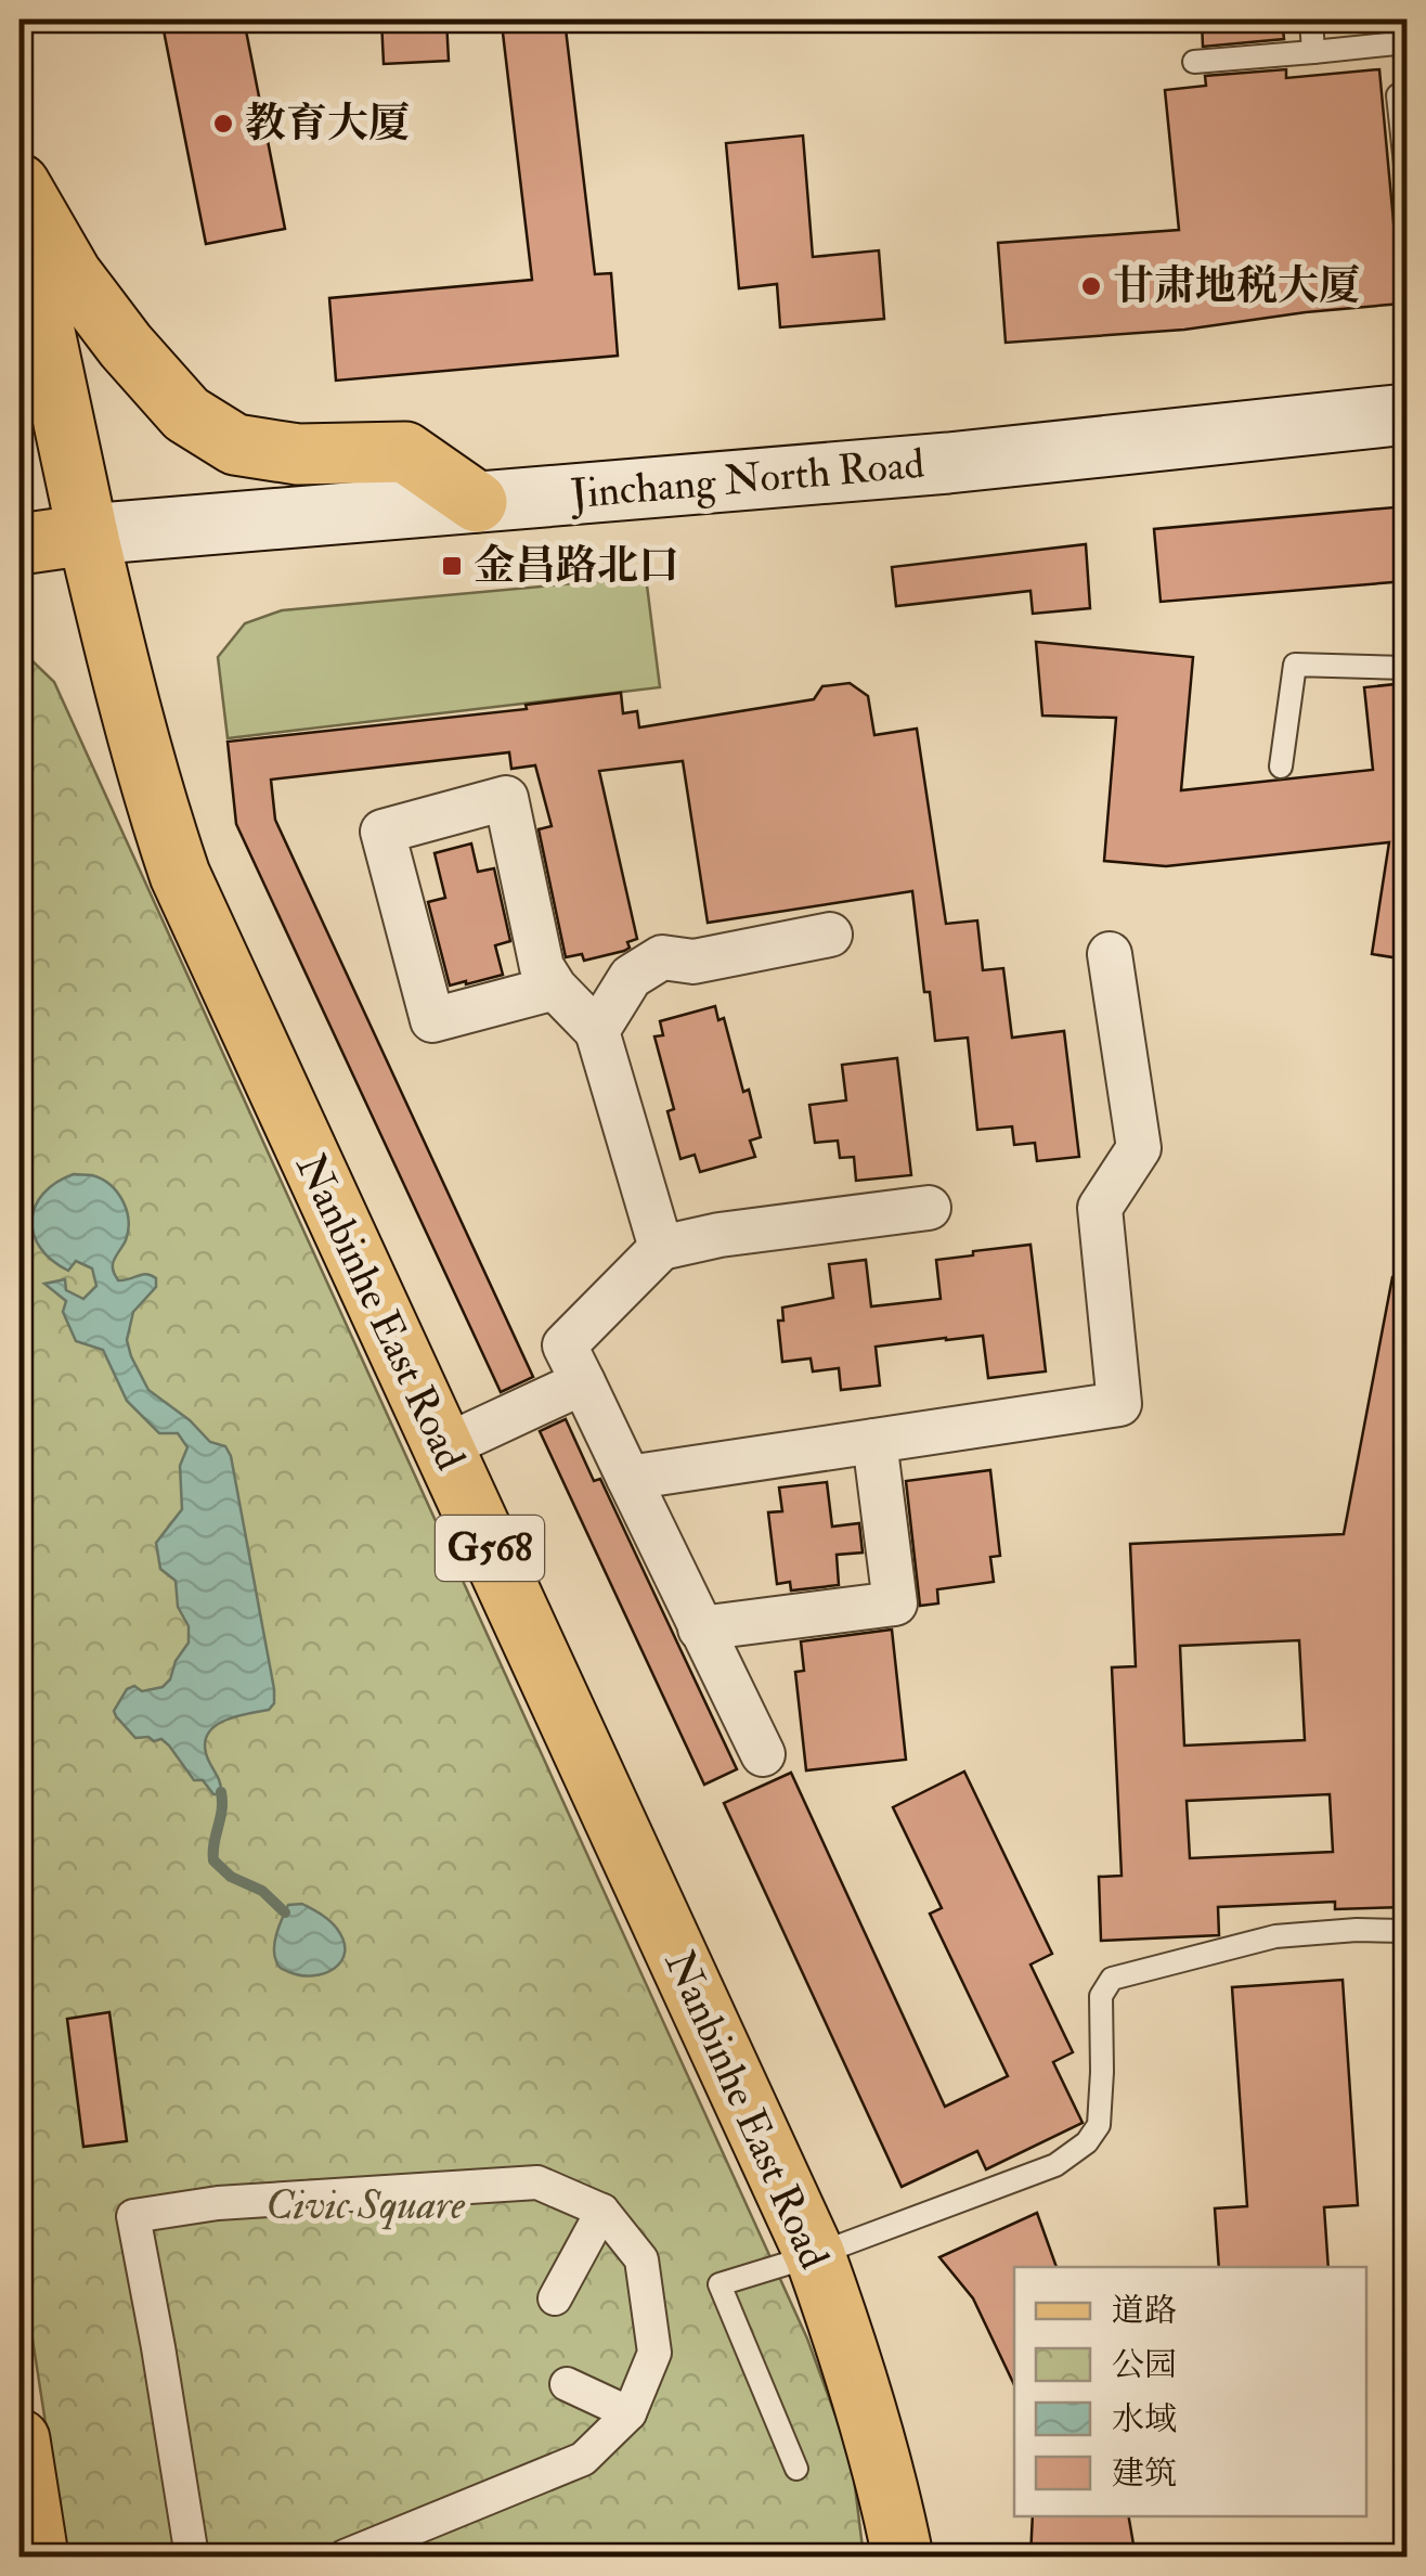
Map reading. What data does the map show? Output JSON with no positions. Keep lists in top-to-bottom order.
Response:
{
  "streets": {
    "main road": ["Jinchang North Road", "Nanbinhe East Road", "G568"]
  },
  "crossings": [
    ["Jinchang North Road", "Nanbinhe East Road"]
  ],
  "parks": ["Civic Square"],
  "places": {
    "other": ["教育大厦", "甘肃地税大厦"],
    "transit": ["金昌路北口"]
  },
  "legend": [
    "道路",
    "公园",
    "水域",
    "建筑"
  ]
}
